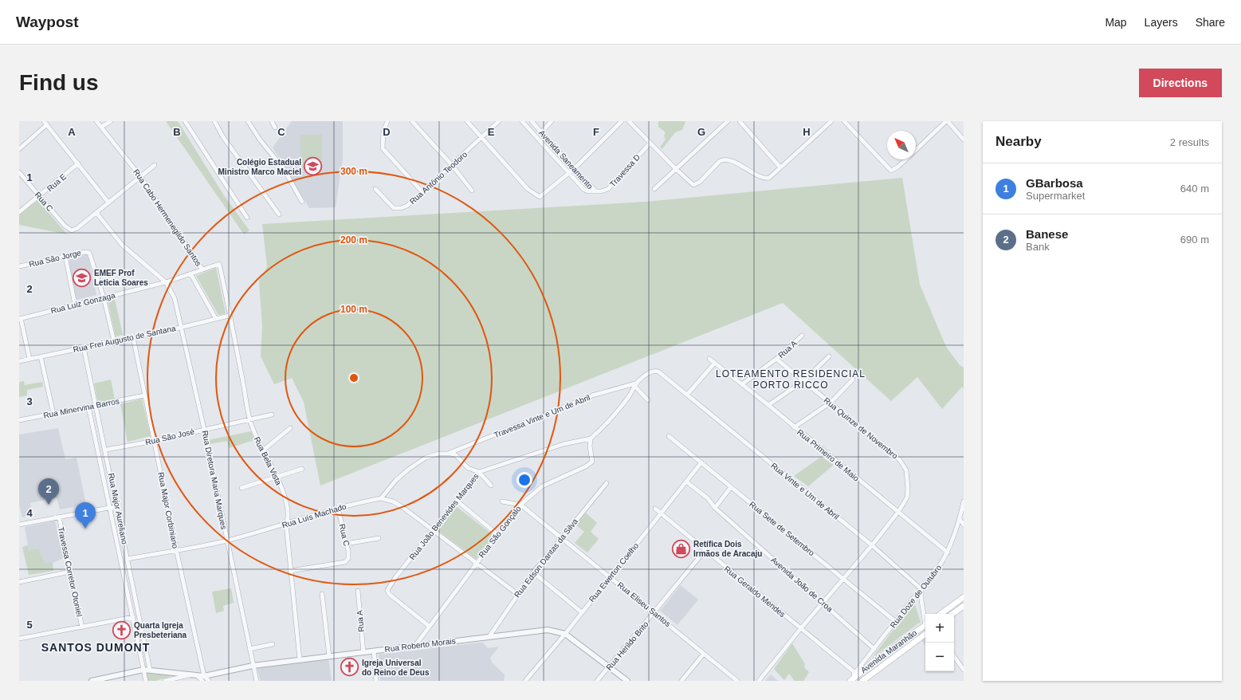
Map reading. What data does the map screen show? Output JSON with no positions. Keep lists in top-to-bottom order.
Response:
{
  "streets": {
    "main road": ["Avenida Maranhão"],
    "street": [
      "Avenida Saneamento",
      "Travessa D",
      "Rua Antônio Teodoro",
      "Rua E",
      "Rua C",
      "Rua Cabo Hermenegildo Santos",
      "Rua São Jorge",
      "Rua Luiz Gonzaga",
      "Rua Frei Augusto de Santana",
      "Rua A",
      "Rua Minervina Barros",
      "Travessa Vinte e Um de Abril",
      "Rua Quinze de Novembro",
      "Rua São José",
      "Rua Primeiro de Maio",
      "Rua Bela Vista",
      "Rua Diretora Maria Marques",
      "Rua Vinte e Um de Abril",
      "Rua Major Aureliano",
      "Rua Major Corbiniano",
      "Rua Luís Machado",
      "Rua João Benevides Marques",
      "Rua Sete de Setembro",
      "Rua São Gonçalo",
      "Rua Edson Dantas da Silva",
      "Travessa Corretor Otoniel",
      "Rua Ewerton Coelho",
      "Avenida João de Croa",
      "Rua Geraldo Mendes",
      "Rua Doze de Outubro",
      "Rua Eliseu Santos",
      "Rua Roberto Morais",
      "Rua Herildo Brito"
    ]
  },
  "crossings": [
    ["Avenida Saneamento", "Travessa D"],
    ["Rua E", "Rua C"],
    ["Rua C", "Rua Bela Vista"],
    ["Rua C", "Rua Luís Machado"],
    ["Rua Cabo Hermenegildo Santos", "Rua Luiz Gonzaga"],
    ["Rua São Jorge", "Rua Luiz Gonzaga"],
    ["Rua Luiz Gonzaga", "Rua Bela Vista"],
    ["Rua Luiz Gonzaga", "Rua Diretora Maria Marques"],
    ["Rua Frei Augusto de Santana", "Rua Bela Vista"],
    ["Rua Frei Augusto de Santana", "Rua Diretora Maria Marques"],
    ["Rua Frei Augusto de Santana", "Rua Major Aureliano"],
    ["Rua Frei Augusto de Santana", "Rua Major Corbiniano"],
    ["Rua A", "Rua Quinze de Novembro"],
    ["Rua A", "Rua Primeiro de Maio"],
    ["Rua A", "Rua Roberto Morais"],
    ["Rua Minervina Barros", "Rua Major Aureliano"],
    ["Rua Minervina Barros", "Rua Major Corbiniano"],
    ["Travessa Vinte e Um de Abril", "Rua Vinte e Um de Abril"],
    ["Rua Quinze de Novembro", "Rua Primeiro de Maio"],
    ["Rua São José", "Rua Bela Vista"],
    ["Rua São José", "Rua Diretora Maria Marques"],
    ["Rua São José", "Rua Major Aureliano"],
    ["Rua São José", "Rua Major Corbiniano"],
    ["Rua Primeiro de Maio", "Rua Doze de Outubro"],
    ["Rua Bela Vista", "Rua Luís Machado"],
    ["Rua Bela Vista", "Rua Roberto Morais"],
    ["Rua Diretora Maria Marques", "Rua Luís Machado"],
    ["Rua Diretora Maria Marques", "Rua Roberto Morais"],
    ["Rua Vinte e Um de Abril", "Rua Doze de Outubro"],
    ["Rua Major Aureliano", "Rua Luís Machado"],
    ["Rua Major Aureliano", "Rua Roberto Morais"],
    ["Rua Major Corbiniano", "Rua Luís Machado"],
    ["Rua Major Corbiniano", "Rua Roberto Morais"],
    ["Rua João Benevides Marques", "Rua São Gonçalo"],
    ["Rua Sete de Setembro", "Rua Ewerton Coelho"],
    ["Rua Sete de Setembro", "Rua Doze de Outubro"],
    ["Rua São Gonçalo", "Rua Eliseu Santos"],
    ["Rua São Gonçalo", "Rua Roberto Morais"],
    ["Rua Edson Dantas da Silva", "Rua Eliseu Santos"],
    ["Rua Edson Dantas da Silva", "Rua Roberto Morais"],
    ["Rua Ewerton Coelho", "Avenida João de Croa"],
    ["Rua Ewerton Coelho", "Rua Geraldo Mendes"],
    ["Rua Ewerton Coelho", "Rua Eliseu Santos"],
    ["Rua Ewerton Coelho", "Rua Roberto Morais"],
    ["Avenida João de Croa", "Rua Doze de Outubro"],
    ["Rua Geraldo Mendes", "Rua Doze de Outubro"],
    ["Rua Geraldo Mendes", "Rua Herildo Brito"],
    ["Rua Doze de Outubro", "Avenida Maranhão"],
    ["Rua Eliseu Santos", "Rua Herildo Brito"],
    ["Rua Roberto Morais", "Rua Herildo Brito"]
  ],
  "districts": ["LOTEAMENTO RESIDENCIAL PORTO RICCO", "SANTOS DUMONT"],
  "places": {
    "school or university": ["Colégio Estadual Ministro Marco Maciel", "EMEF Prof Leticia Soares"],
    "shop": ["Retífica Dois Irmãos de Aracaju"],
    "church": ["Quarta Igreja Presbeteriana", "Igreja Universal do Reino de Deus"]
  },
  "north": "top left",
  "page": {
    "header": "Waypost",
    "nav": ["Map", "Layers", "Share"],
    "buttons": "Directions",
    "title": "Find us",
    "heading": ["Nearby", "2 results"],
    "list": [
      {
        "mark": "1",
        "name": "GBarbosa",
        "note": "Supermarket",
        "value": "640 m"
      },
      {
        "mark": "2",
        "name": "Banese",
        "note": "Bank",
        "value": "690 m"
      }
    ],
    "pins": ["2", "1"],
    "map_buttons": ["+", "−"]
  },
  "grid": {
    "columns": [
      "A",
      "B",
      "C",
      "D",
      "E",
      "F",
      "G",
      "H"
    ],
    "rows": [
      "1",
      "2",
      "3",
      "4",
      "5"
    ]
  },
  "rings": ["300 m", "200 m", "100 m"]
}
